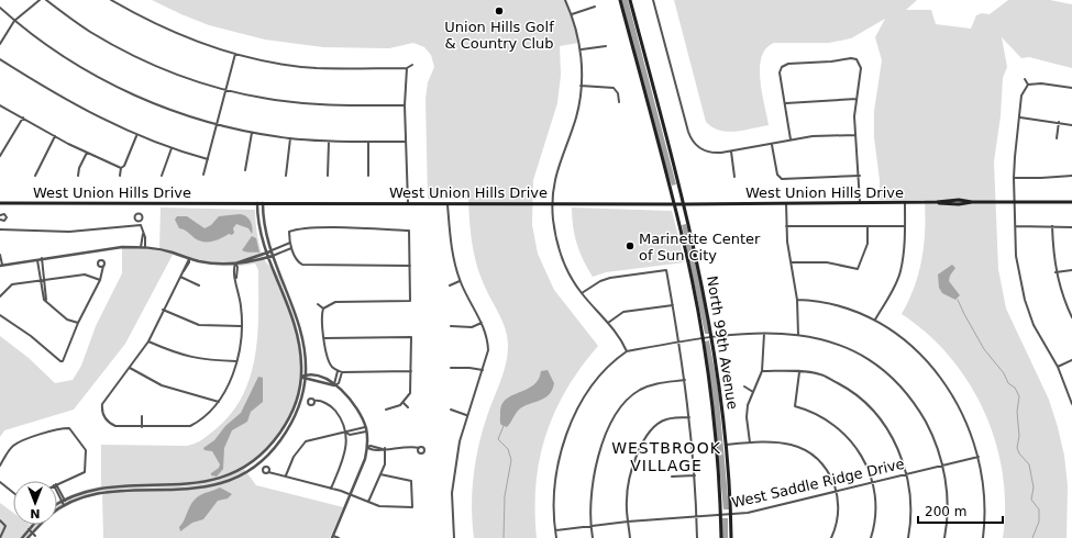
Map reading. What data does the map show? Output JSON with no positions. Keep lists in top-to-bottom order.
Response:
{
  "streets": {
    "main road": ["West Union Hills Drive", "North 99th Avenue"],
    "street": ["West Saddle Ridge Drive"]
  },
  "crossings": [
    ["West Union Hills Drive", "North 99th Avenue"],
    ["North 99th Avenue", "West Saddle Ridge Drive"]
  ],
  "districts": ["WESTBROOK VILLAGE"],
  "places": ["Union Hills Golf & Country Club", "Marinette Center of Sun City"],
  "scale_bar": "200 m",
  "north": "bottom"
}
